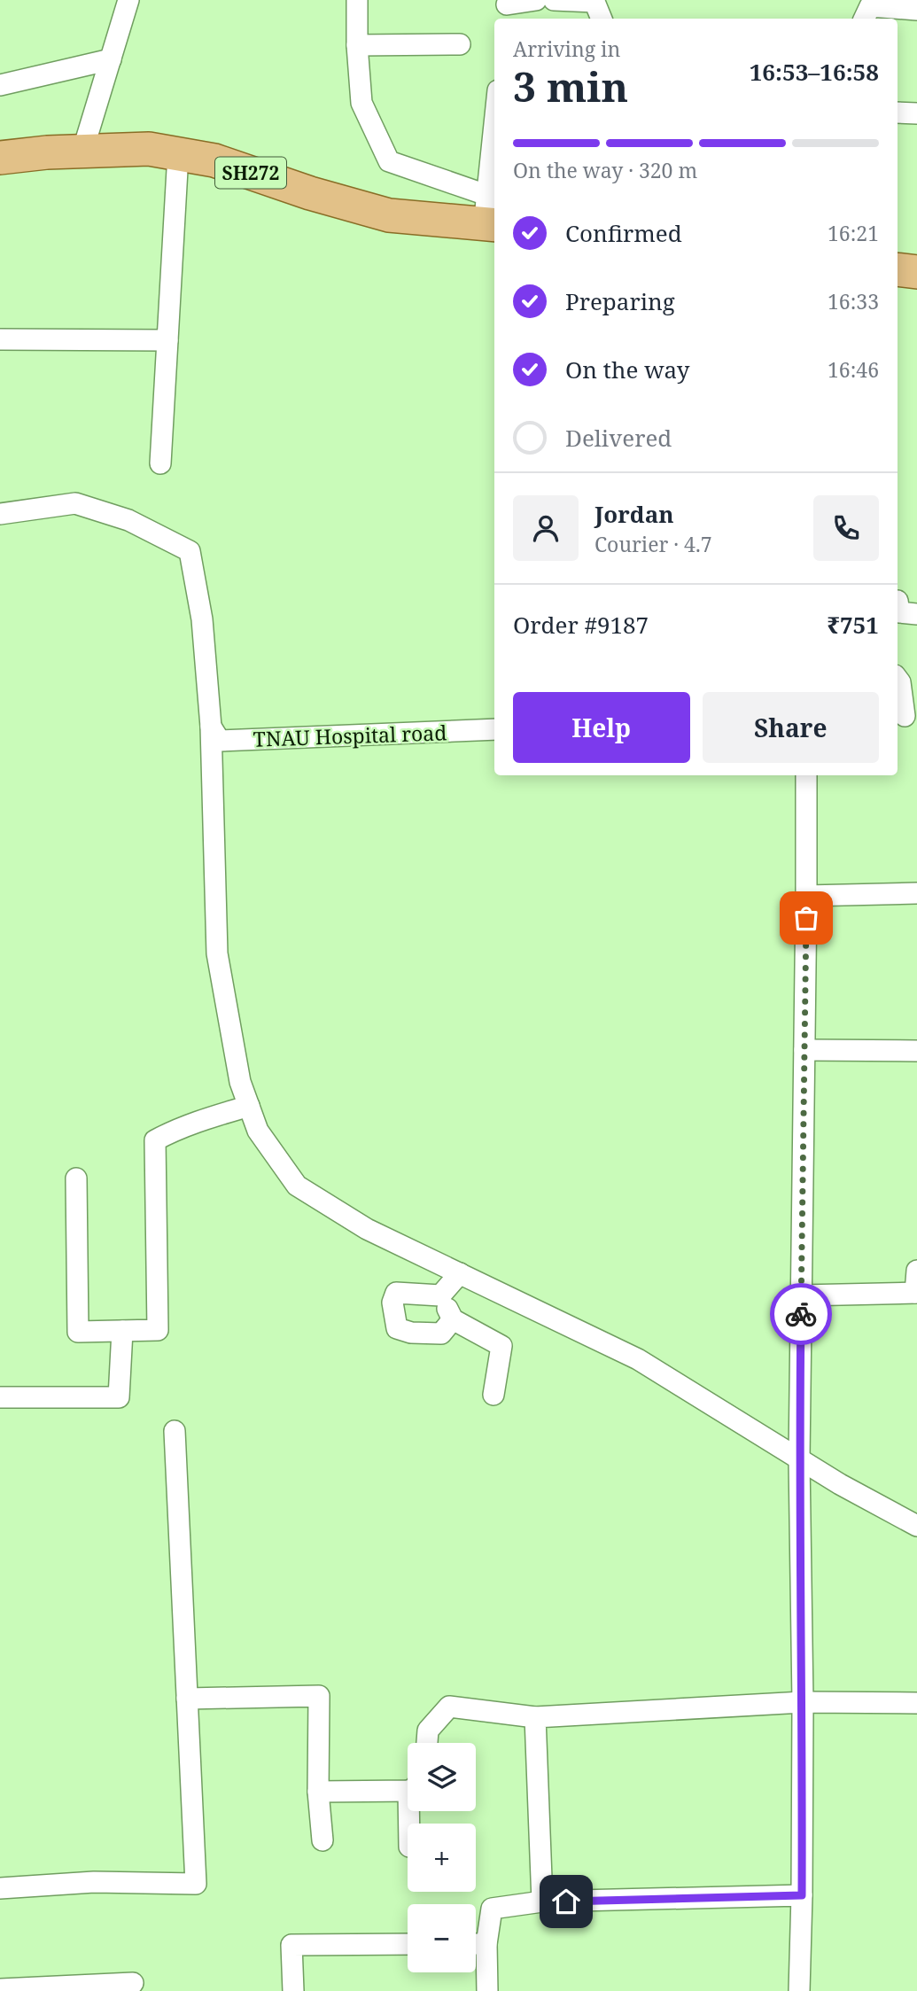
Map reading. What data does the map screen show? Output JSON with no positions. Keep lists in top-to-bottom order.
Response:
{
  "streets": {
    "main road": ["SH272"],
    "street": ["TNAU Hospital road"]
  },
  "page": {
    "heading": ["3 min", "Arriving in", "16:53–16:58"],
    "panel": [
      "Jordan",
      "Courier · 4.7",
      "Order #9187",
      "₹751"
    ],
    "bar": "On the way · 320 m",
    "list": [
      ["Confirmed", "16:21"],
      ["Preparing", "16:33"],
      ["On the way", "16:46"],
      "Delivered"
    ],
    "buttons": ["Help", "Share"],
    "map_buttons": ["+", "−"]
  }
}
